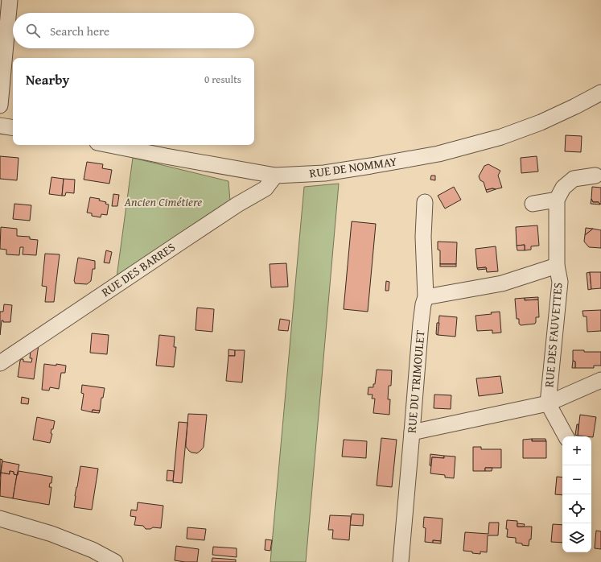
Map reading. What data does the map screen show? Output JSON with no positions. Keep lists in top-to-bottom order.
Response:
{
  "streets": {
    "street": [
      "RUE DE NOMMAY",
      "RUE DES BARRES",
      "RUE DES FAUVETTES",
      "RUE DU TRIMOULET"
    ]
  },
  "crossings": [
    ["RUE DE NOMMAY", "RUE DES BARRES"],
    ["RUE DES FAUVETTES", "RUE DU TRIMOULET"]
  ],
  "parks": ["Ancien Cimétiere"],
  "page": {
    "search": "Search here",
    "heading": ["Nearby", "0 results"],
    "map_buttons": ["+", "−"]
  }
}
